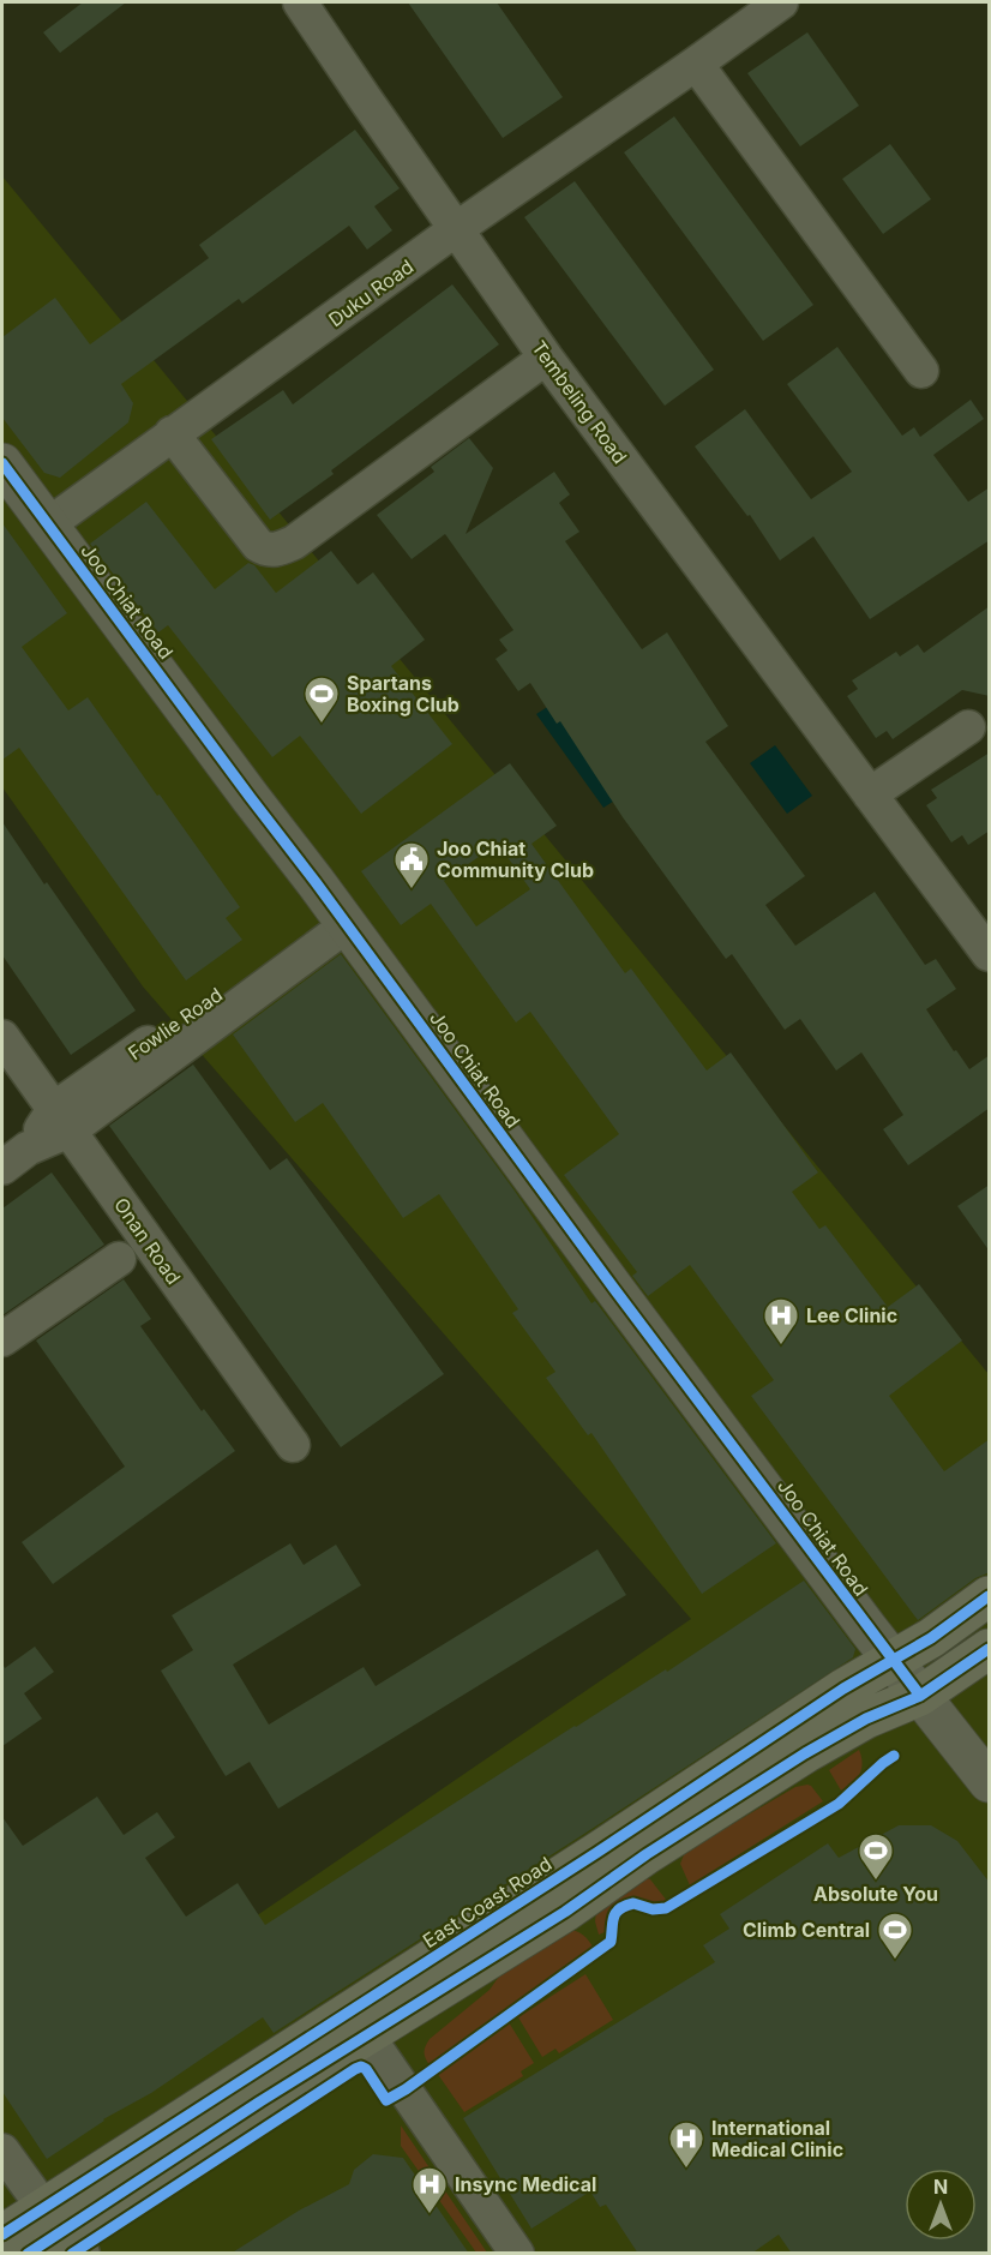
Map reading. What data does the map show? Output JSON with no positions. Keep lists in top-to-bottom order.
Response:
{
  "streets": {
    "main road": ["East Coast Road"],
    "street": [
      "Duku Road",
      "Tembeling Road",
      "Joo Chiat Road",
      "Fowlie Road",
      "Onan Road"
    ]
  },
  "crossings": [
    ["Duku Road", "Tembeling Road"],
    ["Duku Road", "Joo Chiat Road"],
    ["Joo Chiat Road", "Fowlie Road"],
    ["Joo Chiat Road", "East Coast Road"],
    ["Fowlie Road", "Onan Road"]
  ],
  "places": {
    "sports": ["Spartans Boxing Club", "Absolute You", "Climb Central"],
    "public building": ["Joo Chiat Community Club"],
    "hospital": ["Lee Clinic", "International Medical Clinic", "Insync Medical"]
  },
  "north": "top"
}
